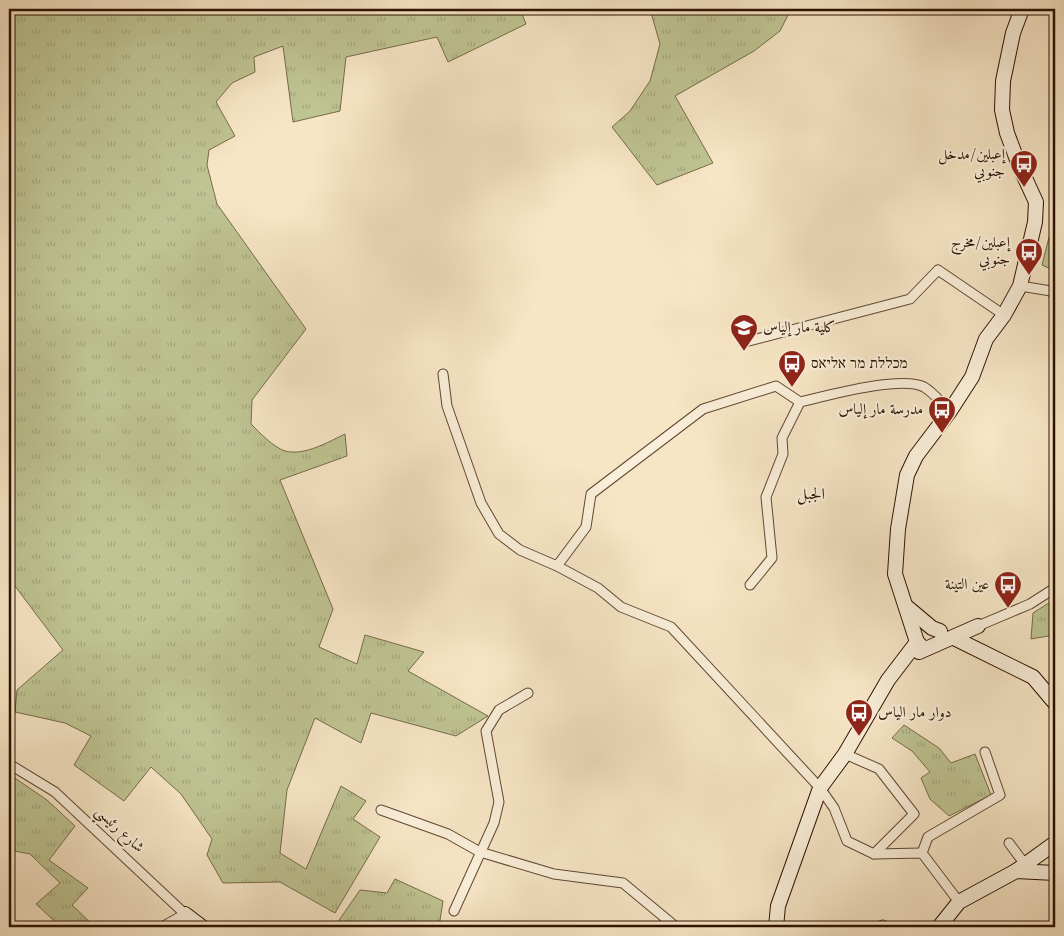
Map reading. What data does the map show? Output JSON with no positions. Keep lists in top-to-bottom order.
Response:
{
  "streets": {
    "main road": ["شارع رئيسي"]
  },
  "districts": ["الجبل"],
  "places": {
    "bus stop": [
      "إعبلين/مدخل جنوبي",
      "إعبلين/مخرج جنوبي",
      "מכללת מר אליאס",
      "مدرسة مار إلياس",
      "عين التينة",
      "دوار مار الياس"
    ],
    "school or university": ["كلية مار إلياس"]
  }
}
